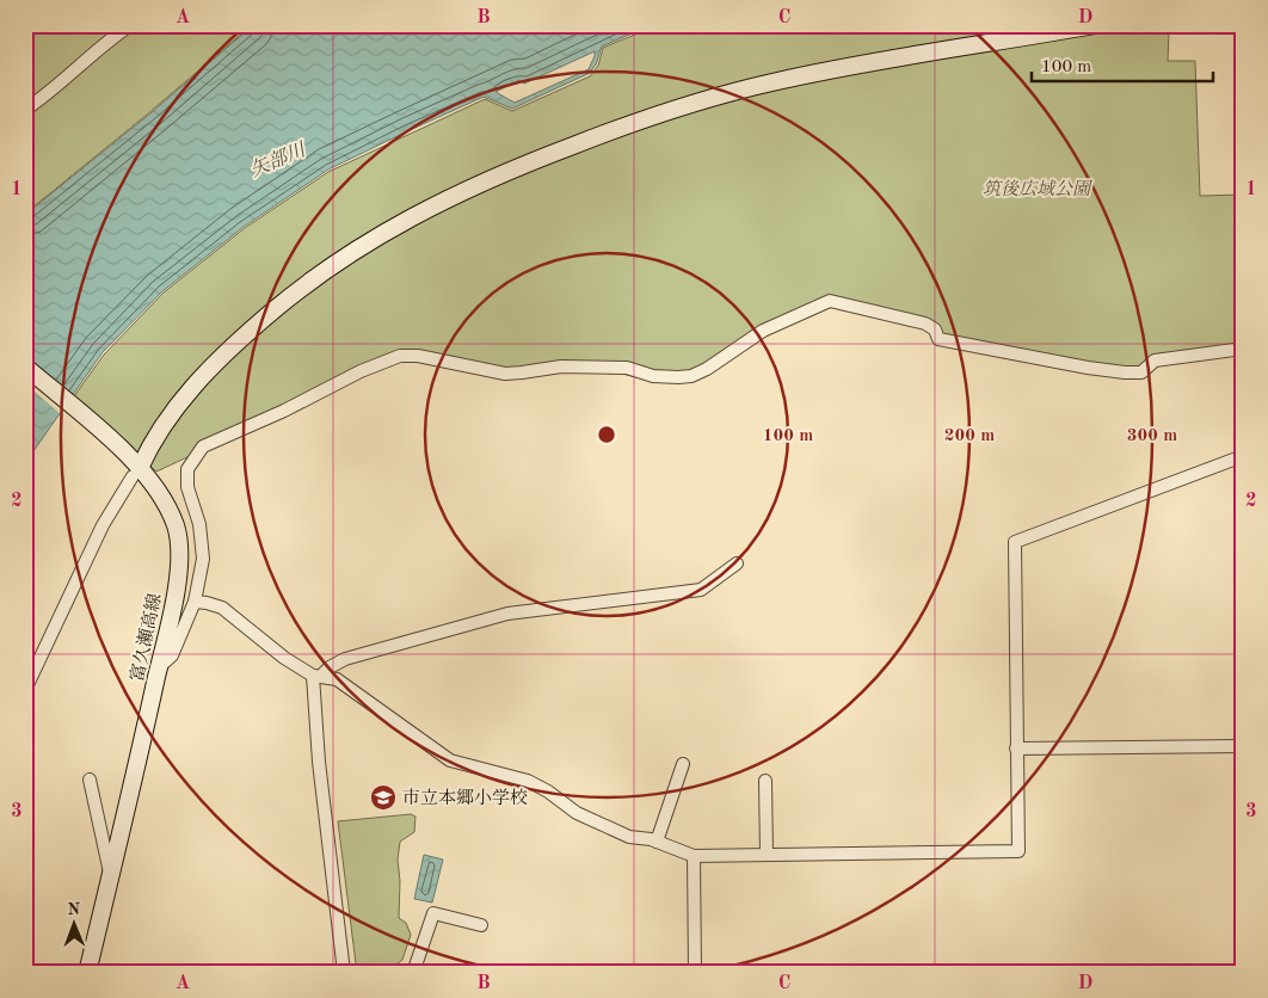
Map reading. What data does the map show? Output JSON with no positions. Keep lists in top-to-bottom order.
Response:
{
  "streets": {
    "street": ["富久瀬高線"]
  },
  "water": ["矢部川"],
  "parks": ["筑後広域公園"],
  "places": {
    "school or university": ["市立本郷小学校"]
  },
  "scale_bar": "100 m",
  "north": "top",
  "grid": {
    "columns": [
      "A",
      "B",
      "C",
      "D"
    ],
    "rows": ["1", "2", "3"]
  },
  "rings": ["100 m", "200 m", "300 m"]
}
